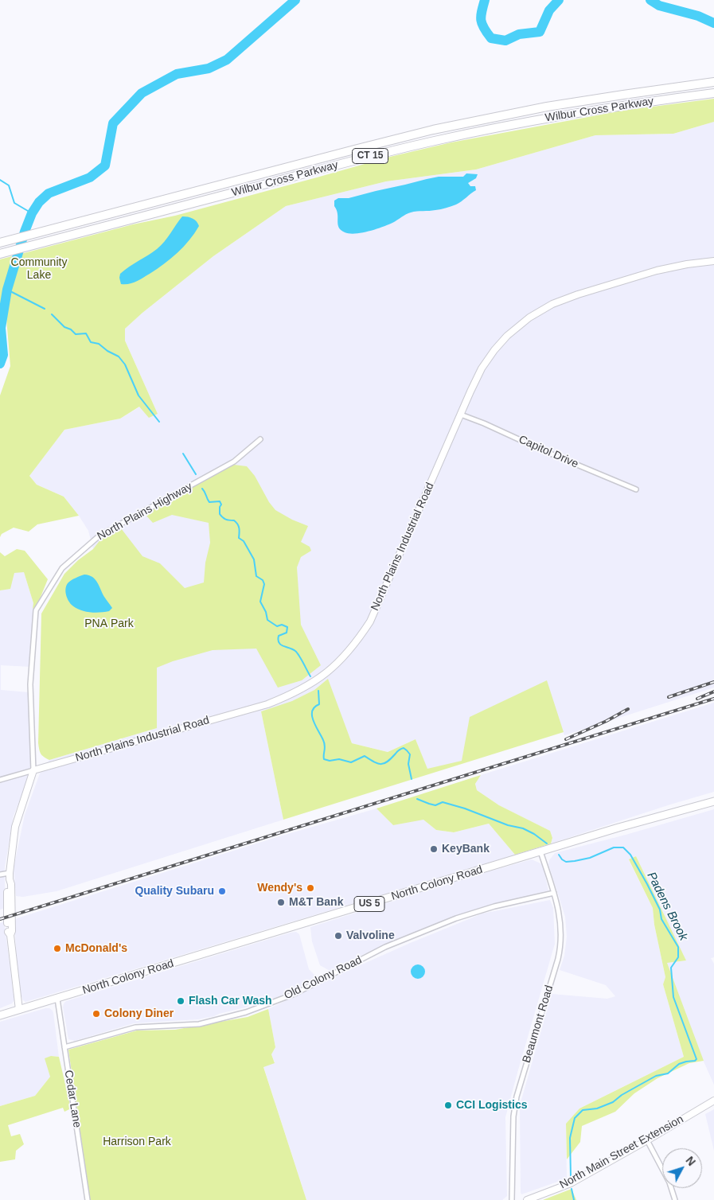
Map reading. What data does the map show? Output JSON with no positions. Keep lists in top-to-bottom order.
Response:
{
  "streets": {
    "highway": ["Wilbur Cross Parkway", "CT 15"],
    "main road": ["North Colony Road", "US 5"],
    "street": [
      "Capitol Drive",
      "North Plains Highway",
      "North Plains Industrial Road",
      "Old Colony Road",
      "Beaumont Road",
      "Cedar Lane",
      "North Main Street Extension"
    ]
  },
  "crossings": [
    ["Capitol Drive", "North Plains Industrial Road"],
    ["North Plains Highway", "North Plains Industrial Road"],
    ["North Plains Highway", "North Colony Road"],
    ["North Colony Road", "Beaumont Road"],
    ["North Colony Road", "Cedar Lane"],
    ["Old Colony Road", "Beaumont Road"],
    ["Old Colony Road", "Cedar Lane"]
  ],
  "water": ["Padens Brook"],
  "parks": ["Community Lake", "PNA Park", "Harrison Park"],
  "places": [
    "KeyBank",
    "Wendy's",
    "Quality Subaru",
    "M&T Bank",
    "Valvoline",
    "McDonald's",
    "Flash Car Wash",
    "Colony Diner",
    "CCI Logistics"
  ],
  "north": "top right"
}
